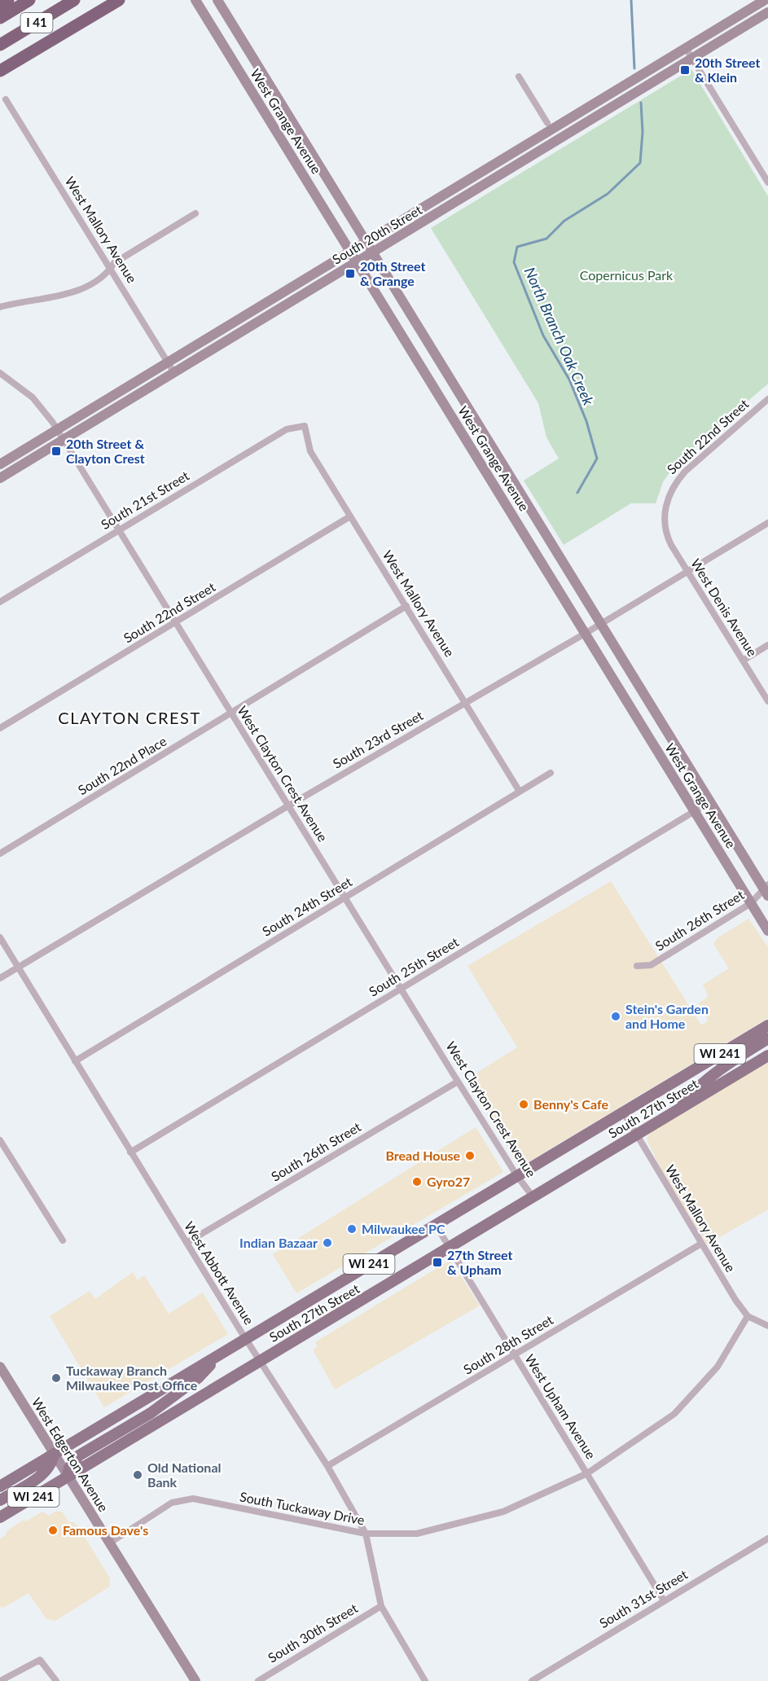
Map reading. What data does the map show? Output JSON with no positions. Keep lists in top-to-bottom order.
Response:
{
  "streets": {
    "highway": ["I 41"],
    "main road": ["WI 241", "South 27th Street"],
    "street": [
      "West Grange Avenue",
      "West Mallory Avenue",
      "South 20th Street",
      "South 22nd Street",
      "South 21st Street",
      "West Denis Avenue",
      "South 23rd Street",
      "South 22nd Place",
      "West Clayton Crest Avenue",
      "South 24th Street",
      "South 26th Street",
      "South 25th Street",
      "West Abbott Avenue",
      "South 28th Street",
      "West Upham Avenue",
      "West Edgerton Avenue",
      "South Tuckaway Drive",
      "South 31st Street",
      "South 30th Street"
    ]
  },
  "crossings": [
    ["West Grange Avenue", "South 20th Street"],
    ["West Grange Avenue", "South 23rd Street"],
    ["West Grange Avenue", "South 26th Street"],
    ["West Grange Avenue", "South 25th Street"],
    ["West Mallory Avenue", "South 20th Street"],
    ["West Mallory Avenue", "South 22nd Street"],
    ["West Mallory Avenue", "South 21st Street"],
    ["West Mallory Avenue", "South 23rd Street"],
    ["West Mallory Avenue", "South 22nd Place"],
    ["West Mallory Avenue", "South 24th Street"],
    ["West Mallory Avenue", "South 27th Street"],
    ["West Mallory Avenue", "South 28th Street"],
    ["West Mallory Avenue", "South Tuckaway Drive"],
    ["South 20th Street", "West Clayton Crest Avenue"],
    ["South 22nd Street", "West Denis Avenue"],
    ["South 22nd Street", "West Clayton Crest Avenue"],
    ["South 21st Street", "West Clayton Crest Avenue"],
    ["West Denis Avenue", "South 23rd Street"],
    ["South 23rd Street", "West Clayton Crest Avenue"],
    ["South 23rd Street", "West Abbott Avenue"],
    ["South 22nd Place", "West Clayton Crest Avenue"],
    ["West Clayton Crest Avenue", "South 24th Street"],
    ["West Clayton Crest Avenue", "South 26th Street"],
    ["West Clayton Crest Avenue", "South 25th Street"],
    ["West Clayton Crest Avenue", "South 27th Street"],
    ["South 24th Street", "West Abbott Avenue"],
    ["South 26th Street", "West Abbott Avenue"],
    ["South 25th Street", "West Abbott Avenue"],
    ["South 27th Street", "West Abbott Avenue"],
    ["South 27th Street", "West Upham Avenue"],
    ["South 27th Street", "West Edgerton Avenue"],
    ["West Abbott Avenue", "South 28th Street"],
    ["West Abbott Avenue", "South Tuckaway Drive"],
    ["West Abbott Avenue", "South 30th Street"],
    ["South 28th Street", "West Upham Avenue"],
    ["West Upham Avenue", "South Tuckaway Drive"],
    ["West Upham Avenue", "South 31st Street"],
    ["West Edgerton Avenue", "South Tuckaway Drive"]
  ],
  "districts": ["CLAYTON CREST"],
  "water": ["North Branch Oak Creek"],
  "parks": ["Copernicus Park"],
  "places": {
    "transit": [
      "20th Street & Klein",
      "20th Street & Grange",
      "20th Street & Clayton Crest",
      "27th Street & Upham"
    ],
    "other": [
      "Stein's Garden and Home",
      "Benny's Cafe",
      "Bread House",
      "Gyro27",
      "Milwaukee PC",
      "Indian Bazaar",
      "Tuckaway Branch Milwaukee Post Office",
      "Old National Bank",
      "Famous Dave's"
    ]
  }
}
